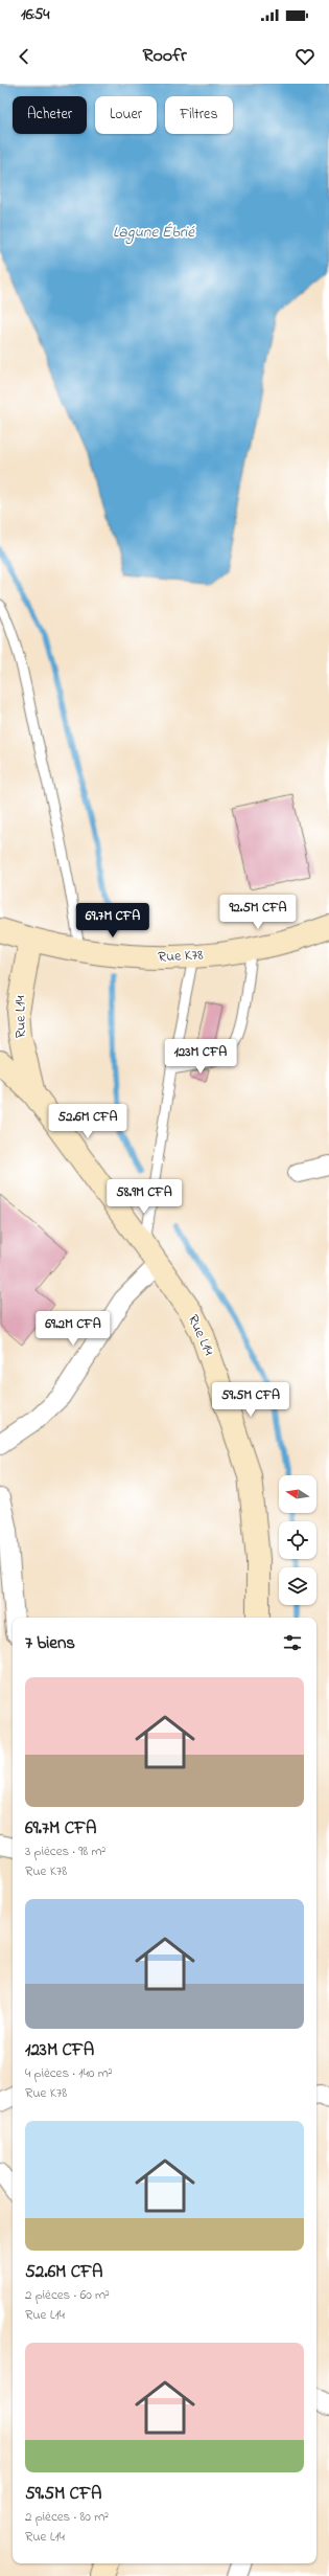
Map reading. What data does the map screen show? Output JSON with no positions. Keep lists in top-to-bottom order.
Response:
{
  "streets": {
    "street": ["Rue K78", "Rue L14"]
  },
  "crossings": [
    ["Rue K78", "Rue L14"]
  ],
  "water": ["Lagune Ébrié"],
  "north": "left",
  "page": {
    "status": "16:54",
    "header": "Roofr",
    "chip": ["Acheter", "Louer", "Filtres"],
    "price": [
      "92.5M CFA",
      "69.7M CFA",
      "123M CFA",
      "52.6M CFA",
      "58.9M CFA",
      "69.2M CFA",
      "59.5M CFA"
    ],
    "heading": "7 biens",
    "list": [
      {
        "name": "69.7M CFA",
        "note": "3 pièces · 98 m² · Rue K78"
      },
      {
        "name": "123M CFA",
        "note": "4 pièces · 140 m² · Rue K78"
      },
      {
        "name": "52.6M CFA",
        "note": "2 pièces · 60 m² · Rue L14"
      },
      {
        "name": "59.5M CFA",
        "note": "2 pièces · 80 m² · Rue L14"
      }
    ]
  }
}
